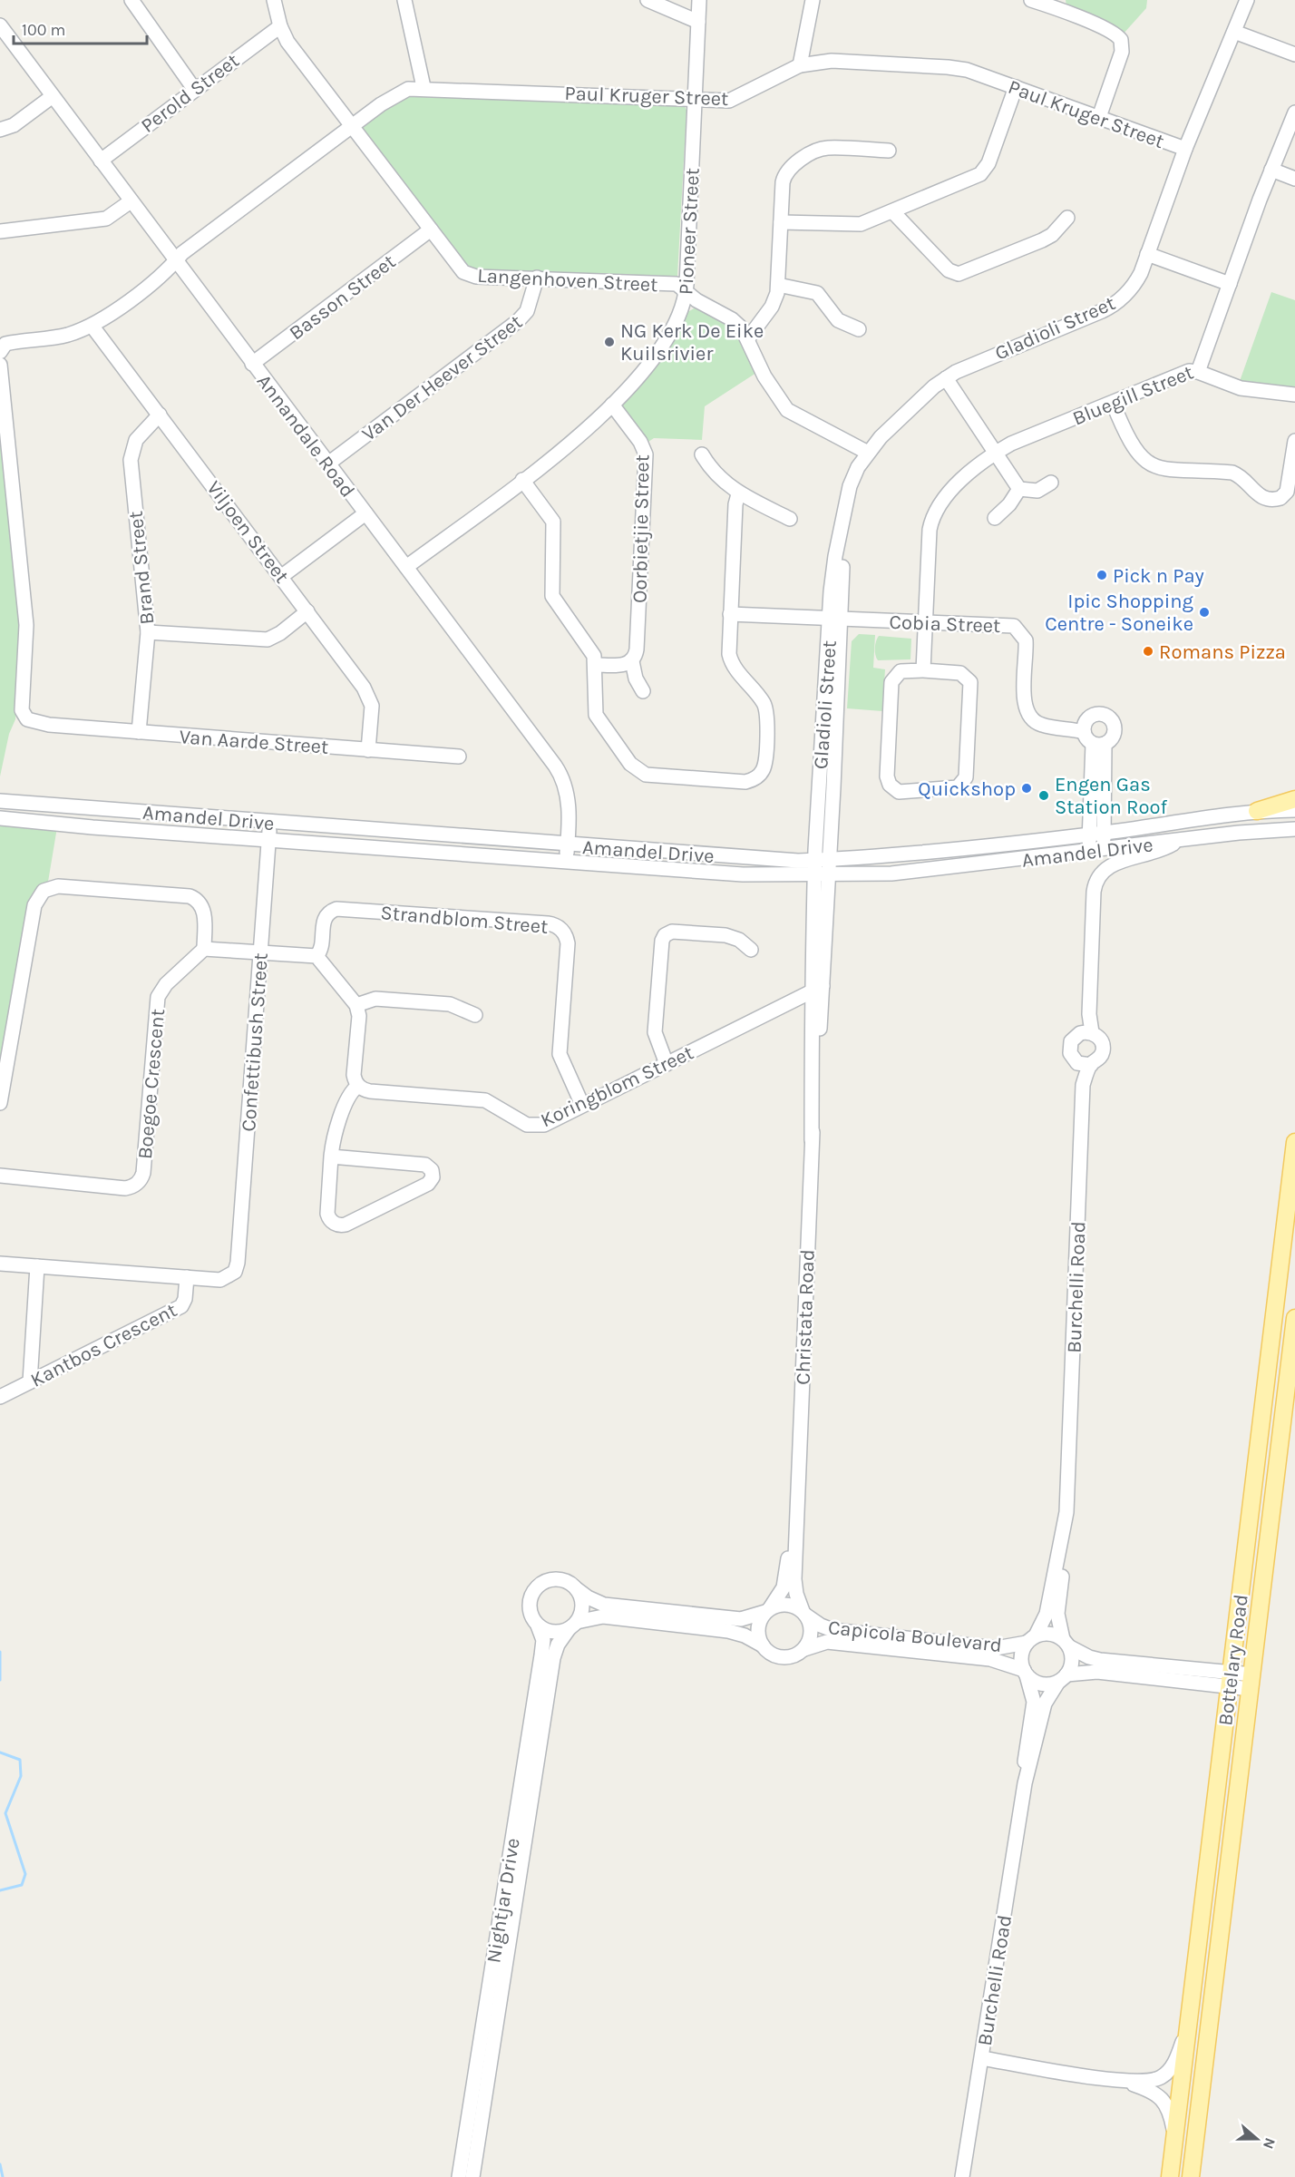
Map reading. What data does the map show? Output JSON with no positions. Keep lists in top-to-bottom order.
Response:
{
  "streets": {
    "main road": ["Bottelary Road"],
    "street": [
      "Perold Street",
      "Paul Kruger Street",
      "Pioneer Street",
      "Langenhoven Street",
      "Basson Street",
      "Gladioli Street",
      "Van Der Heever Street",
      "Bluegill Street",
      "Annandale Road",
      "Oorbietjie Street",
      "Viljoen Street",
      "Brand Street",
      "Cobia Street",
      "Van Aarde Street",
      "Amandel Drive",
      "Strandblom Street",
      "Confettibush Street",
      "Boegoe Crescent",
      "Koringblom Street",
      "Burchelli Road",
      "Christata Road",
      "Kantbos Crescent",
      "Capicola Boulevard",
      "Nightjar Drive"
    ]
  },
  "crossings": [
    ["Perold Street", "Langenhoven Street"],
    ["Perold Street", "Annandale Road"],
    ["Paul Kruger Street", "Pioneer Street"],
    ["Paul Kruger Street", "Langenhoven Street"],
    ["Paul Kruger Street", "Gladioli Street"],
    ["Paul Kruger Street", "Annandale Road"],
    ["Paul Kruger Street", "Viljoen Street"],
    ["Pioneer Street", "Langenhoven Street"],
    ["Pioneer Street", "Annandale Road"],
    ["Pioneer Street", "Oorbietjie Street"],
    ["Langenhoven Street", "Basson Street"],
    ["Langenhoven Street", "Gladioli Street"],
    ["Langenhoven Street", "Van Der Heever Street"],
    ["Basson Street", "Annandale Road"],
    ["Gladioli Street", "Cobia Street"],
    ["Gladioli Street", "Amandel Drive"],
    ["Van Der Heever Street", "Annandale Road"],
    ["Bluegill Street", "Cobia Street"],
    ["Annandale Road", "Amandel Drive"],
    ["Viljoen Street", "Brand Street"],
    ["Viljoen Street", "Van Aarde Street"],
    ["Brand Street", "Van Aarde Street"],
    ["Amandel Drive", "Confettibush Street"],
    ["Strandblom Street", "Koringblom Street"],
    ["Confettibush Street", "Kantbos Crescent"],
    ["Koringblom Street", "Christata Road"],
    ["Burchelli Road", "Capicola Boulevard"],
    ["Christata Road", "Capicola Boulevard"]
  ],
  "places": [
    "NG Kerk De Eike Kuilsrivier",
    "Pick n Pay",
    "Ipic Shopping Centre - Soneike",
    "Romans Pizza",
    "Quickshop",
    "Engen Gas Station Roof"
  ],
  "scale_bar": "100 m",
  "north": "right"
}
